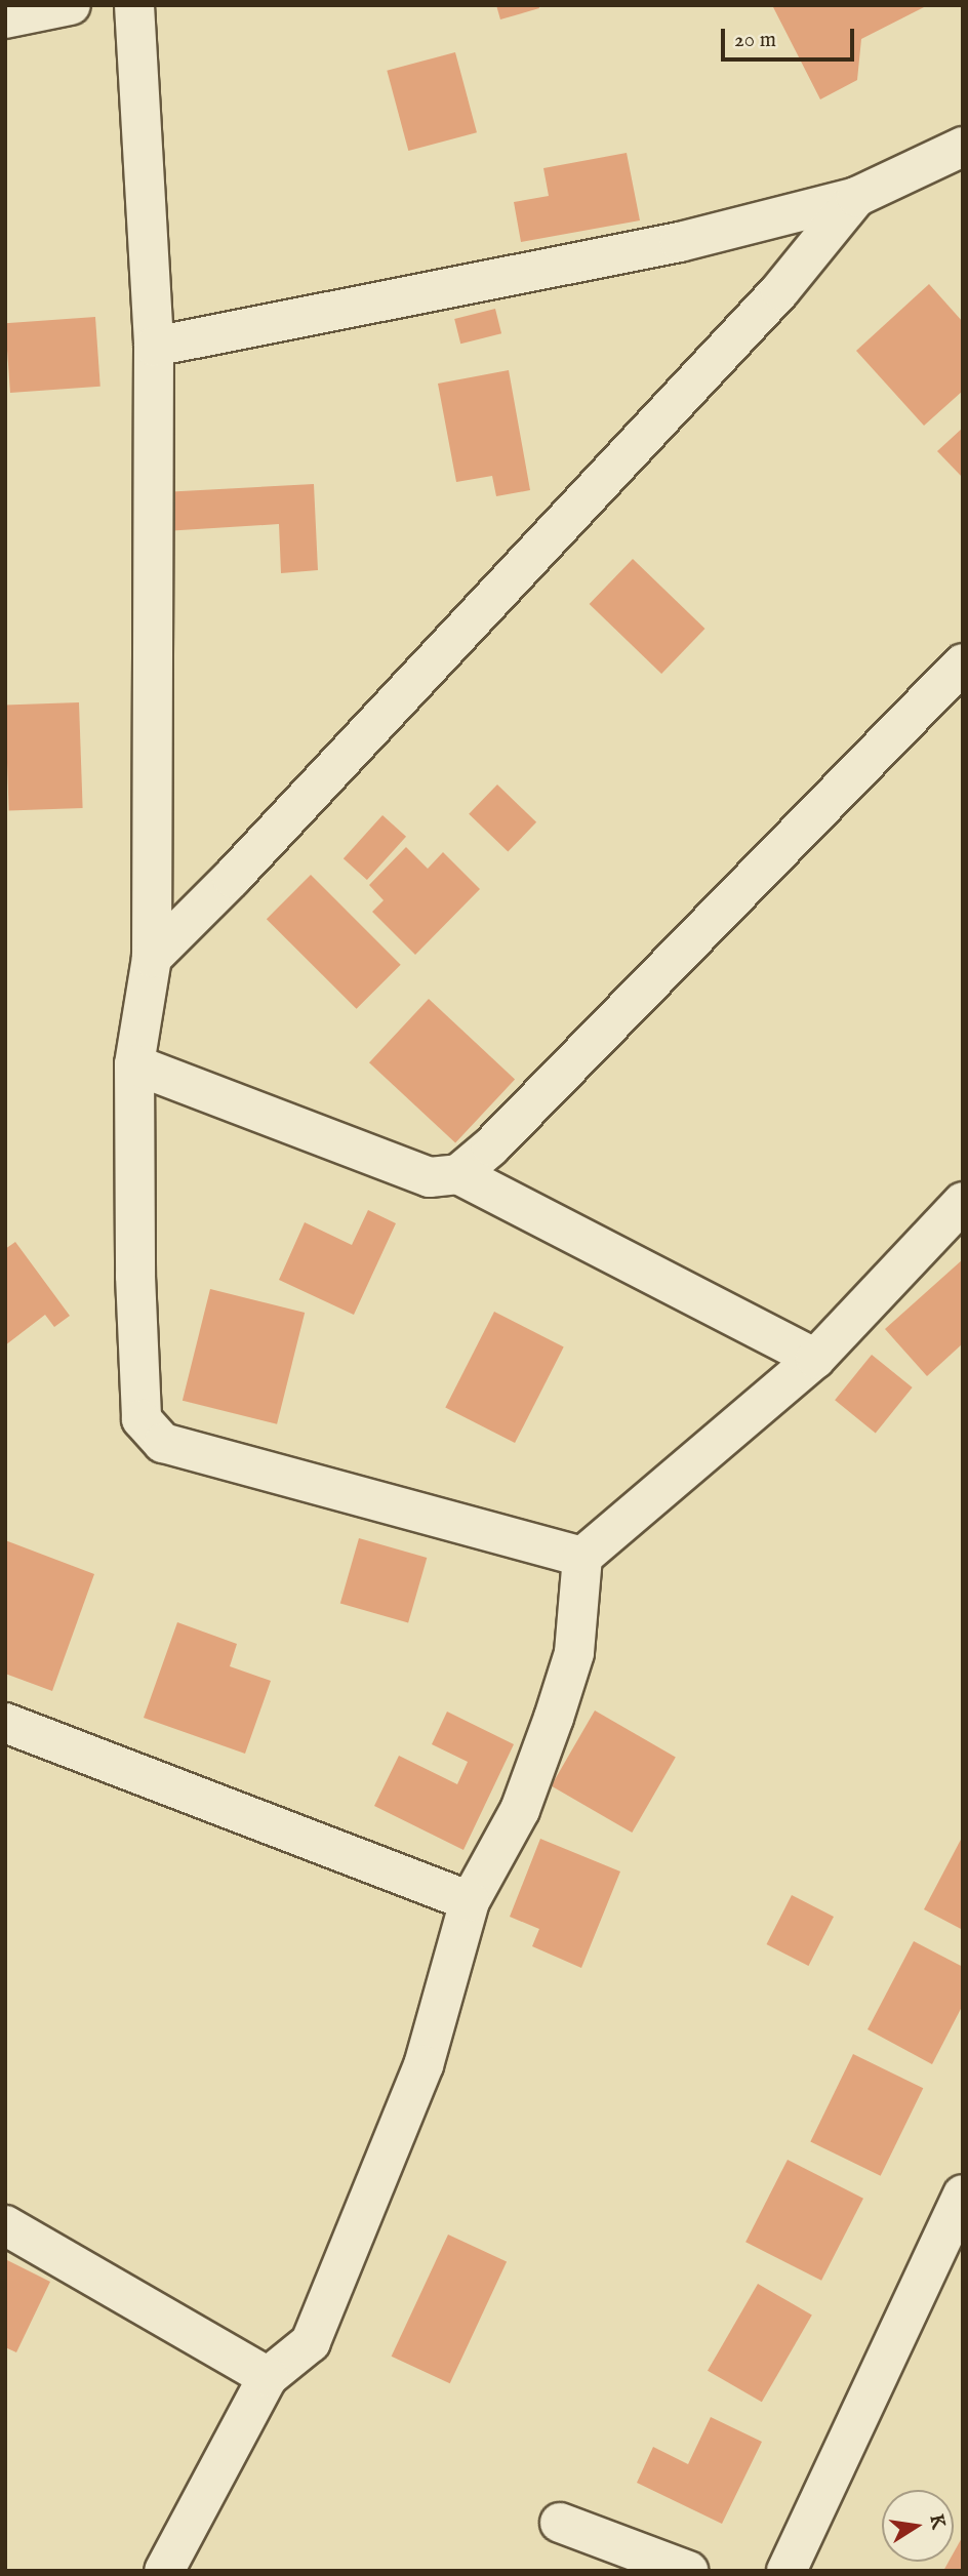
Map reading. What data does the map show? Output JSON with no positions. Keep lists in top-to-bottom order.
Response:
{
  "scale_bar": "20 m",
  "north": "right"
}
